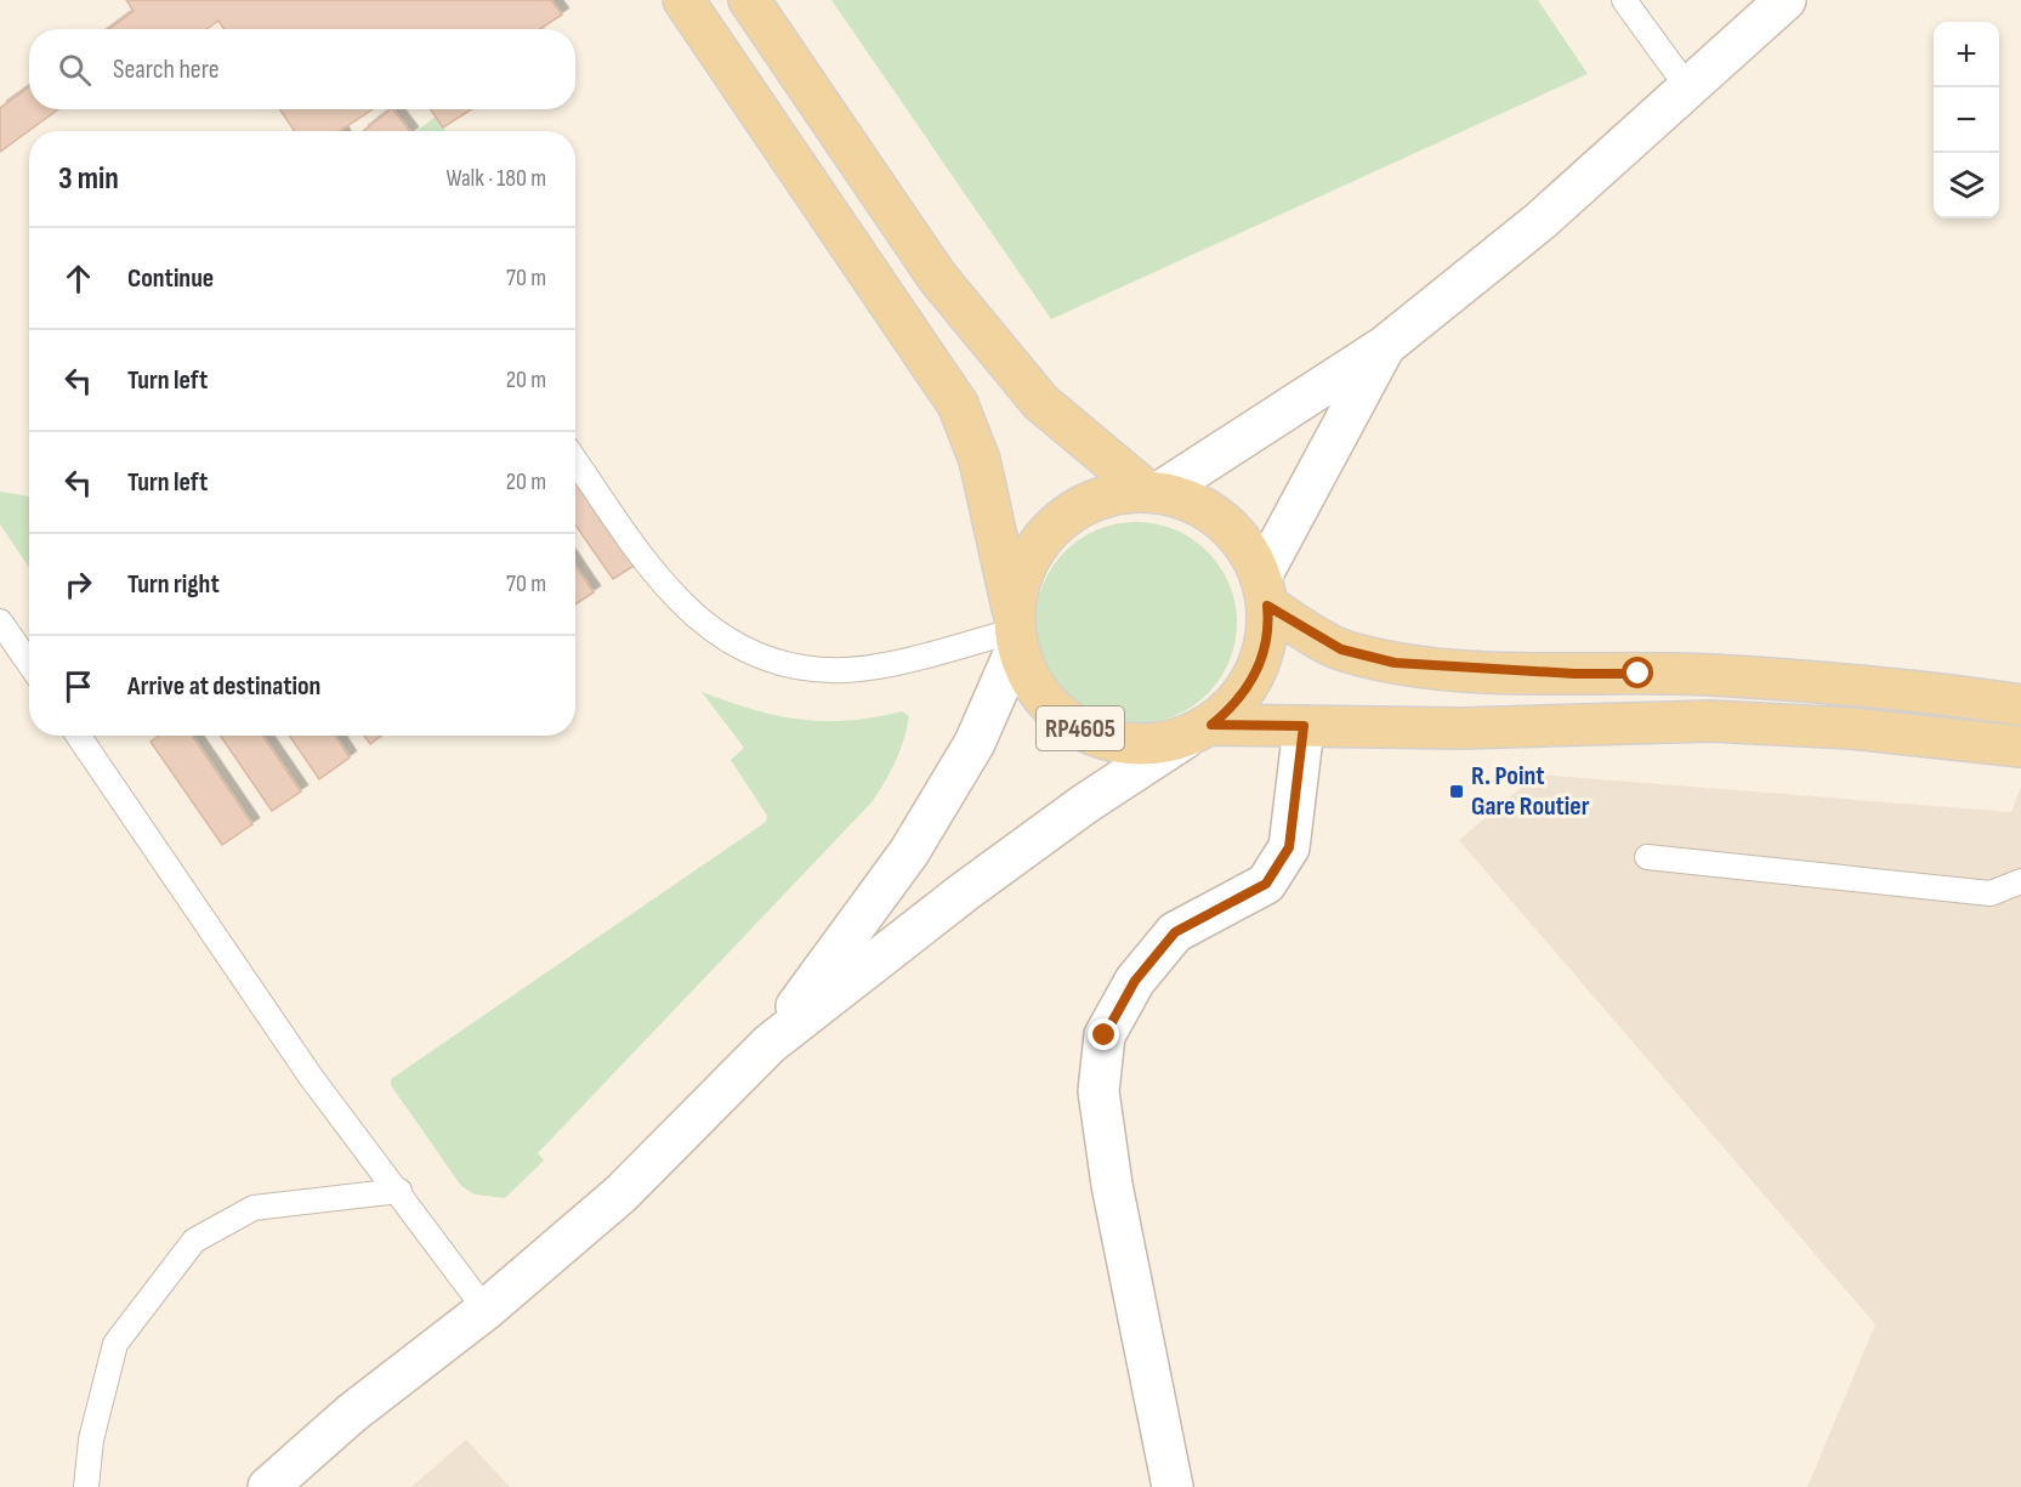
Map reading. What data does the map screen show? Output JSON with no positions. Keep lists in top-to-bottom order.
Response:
{
  "streets": {
    "main road": ["RP4605"]
  },
  "places": {
    "transit": ["R. Point Gare Routier"]
  },
  "page": {
    "map_buttons": ["+", "−"],
    "search": "Search here",
    "heading": ["3 min", "Walk · 180 m"],
    "list": [
      ["Continue", "70 m"],
      ["Turn left", "20 m"],
      ["Turn left", "20 m"],
      ["Turn right", "70 m"],
      "Arrive at destination"
    ]
  }
}
